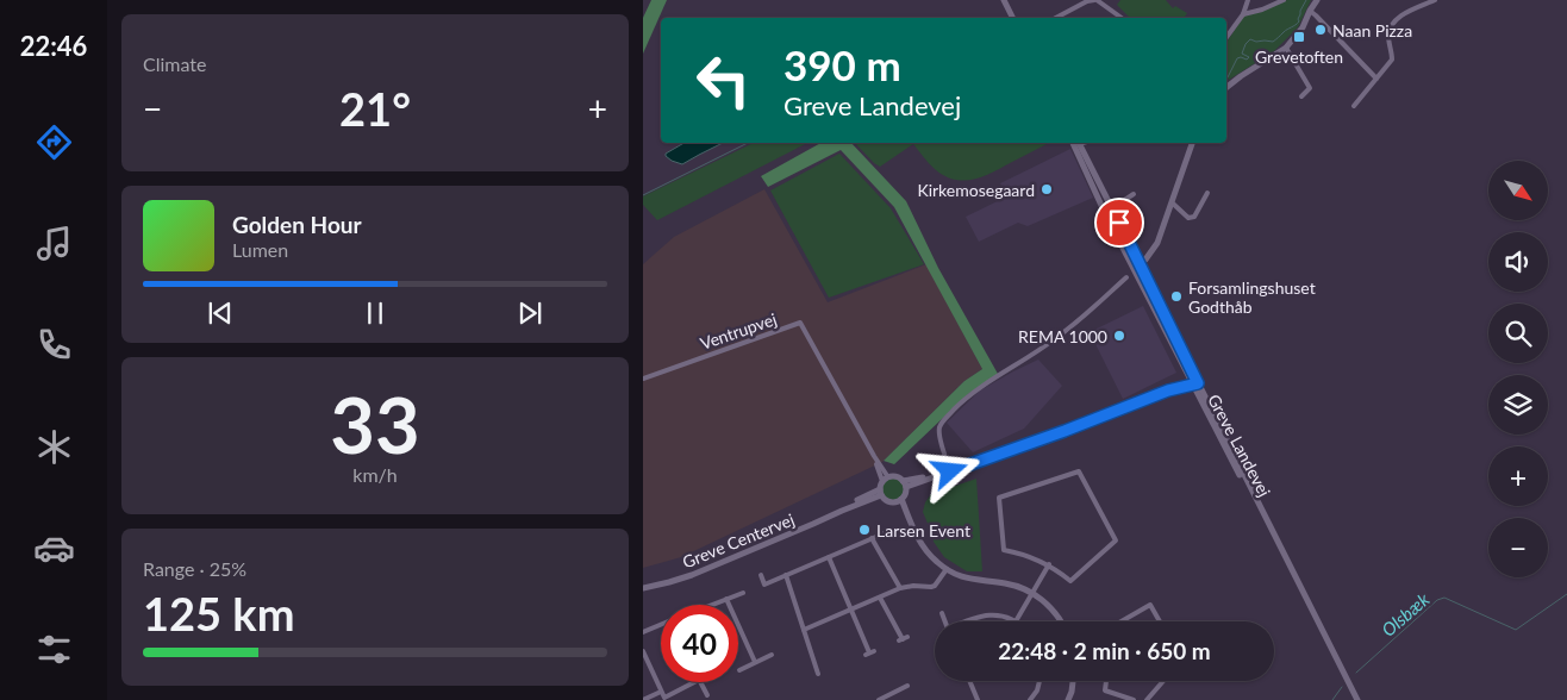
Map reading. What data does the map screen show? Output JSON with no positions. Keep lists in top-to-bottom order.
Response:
{
  "streets": {
    "street": ["Ventrupvej", "Greve Landevej", "Greve Centervej"]
  },
  "crossings": [
    ["Ventrupvej", "Greve Centervej"]
  ],
  "water": ["Olsbæk"],
  "places": {
    "other": [
      "Naan Pizza",
      "Kirkemosegaard",
      "Forsamlingshuset Godthåb",
      "REMA 1000",
      "Larsen Event"
    ],
    "transit": ["Grevetoften"]
  },
  "north": "bottom right",
  "page": {
    "tabs": "22:46",
    "tile": [
      "Climate",
      ["33", "km/h"],
      ["Range · 25%", "125 km"]
    ],
    "turn": ["390 m", "Greve Landevej"],
    "heat": ["−", "21°", "+"],
    "map_buttons": ["+", "−"],
    "song": ["Golden Hour", "Lumen"],
    "limit": "40",
    "trip": "22:48 · 2 min · 650 m"
  }
}
